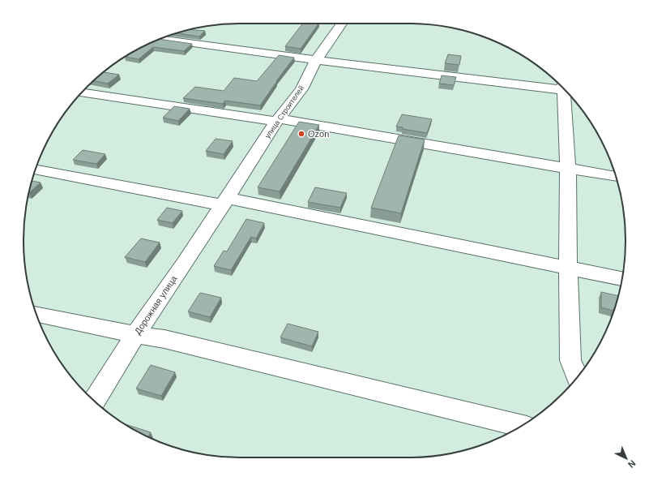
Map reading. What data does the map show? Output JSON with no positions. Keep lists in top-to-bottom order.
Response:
{
  "streets": {
    "street": ["улица Строителей", "Дорожная улица"]
  },
  "crossings": [
    ["улица Строителей", "Дорожная улица"]
  ],
  "places": ["Ozon"],
  "north": "bottom right"
}
